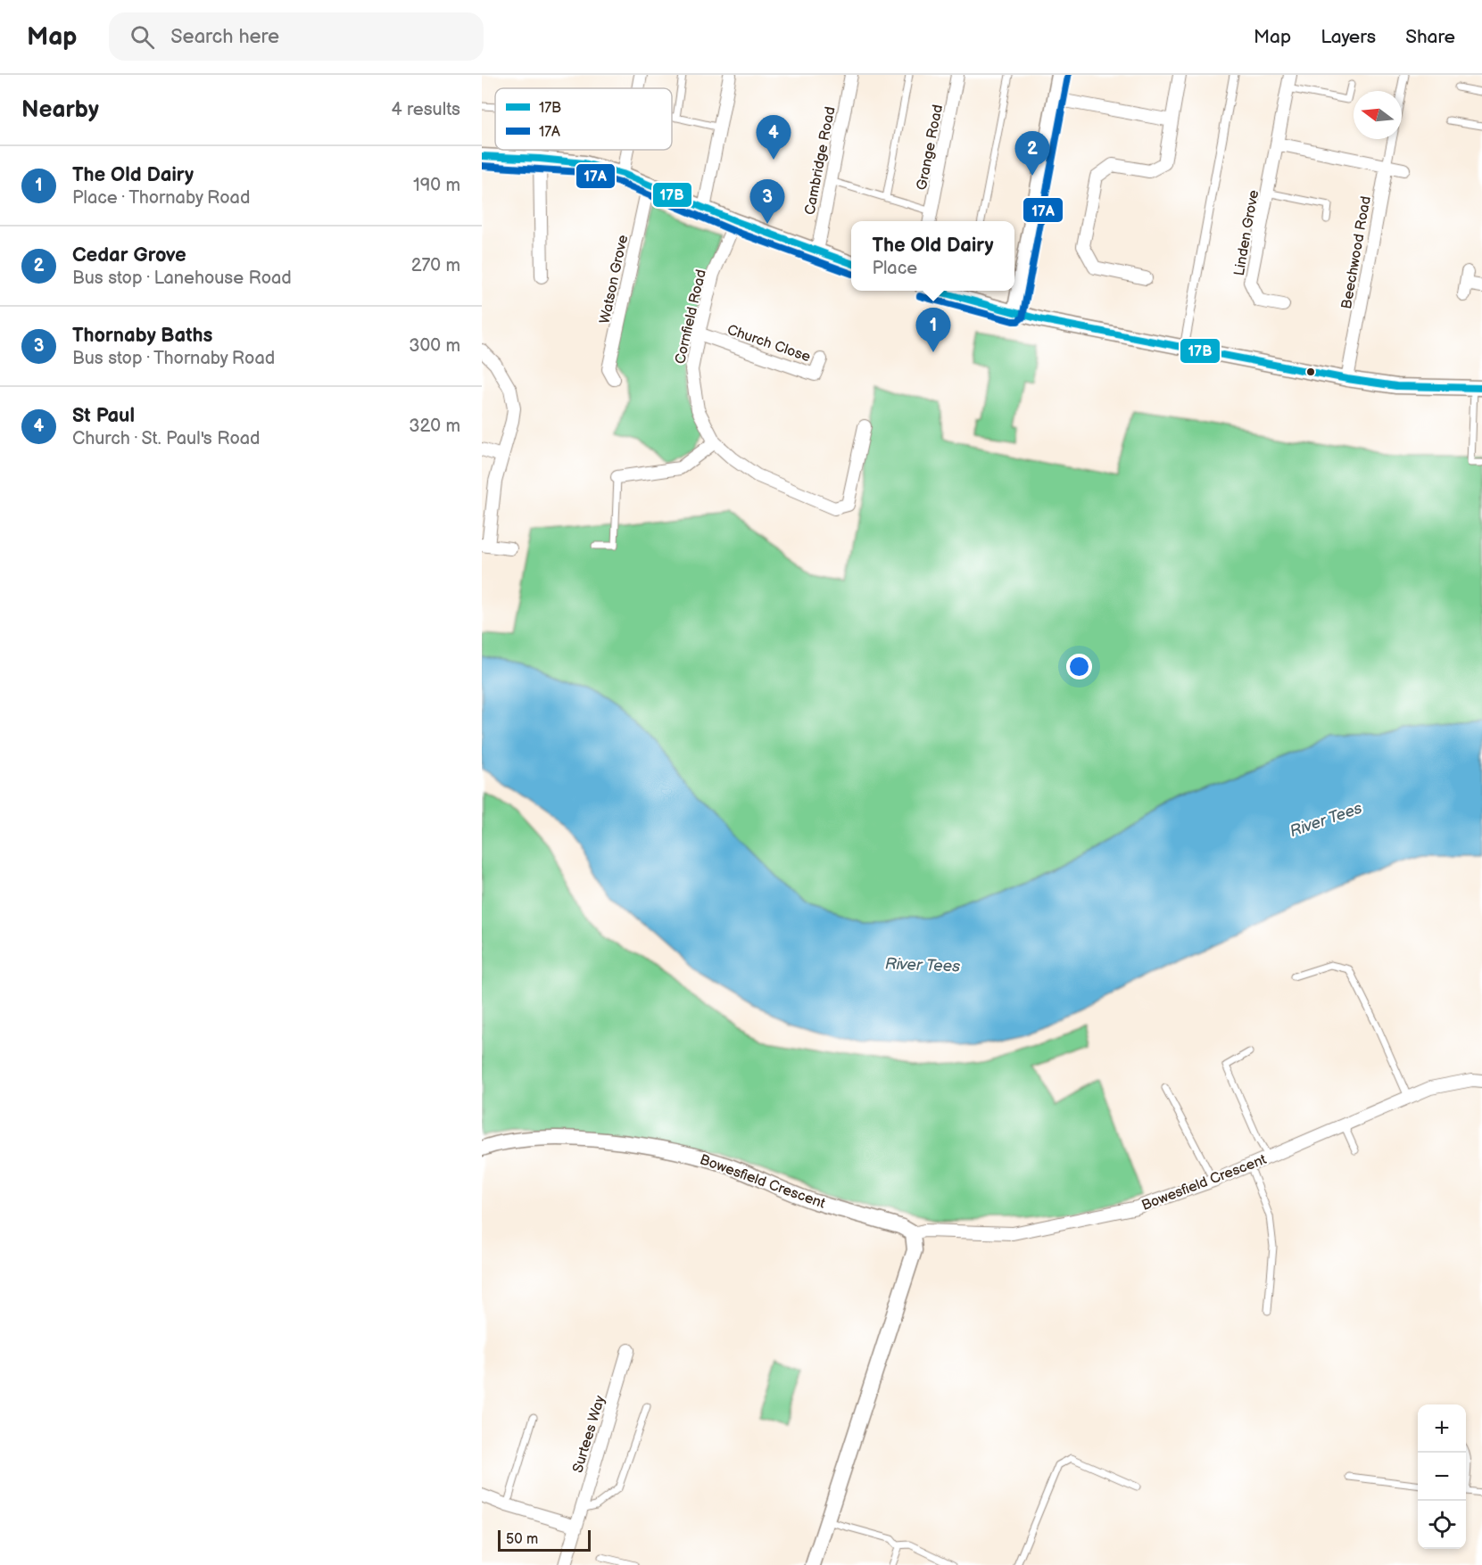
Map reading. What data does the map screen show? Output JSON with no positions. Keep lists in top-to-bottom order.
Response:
{
  "streets": {
    "street": [
      "Grange Road",
      "Cambridge Road",
      "Linden Grove",
      "Beechwood Road",
      "Watson Grove",
      "Cornfield Road",
      "Church Close",
      "Bowesfield Crescent",
      "Surtees Way"
    ]
  },
  "crossings": [
    ["Cornfield Road", "Church Close"]
  ],
  "water": ["River Tees"],
  "lines": ["transit line 17A", "transit line 17B"],
  "legend": ["17B", "17A"],
  "scale_bar": "50 m",
  "north": "left",
  "page": {
    "header": "Map",
    "search": "Search here",
    "nav": ["Map", "Layers", "Share"],
    "heading": ["Nearby", "4 results"],
    "pins": [
      "4",
      "2",
      "3",
      "1"
    ],
    "list": [
      {
        "mark": "1",
        "name": "The Old Dairy",
        "note": "Place · Thornaby Road",
        "value": "190 m"
      },
      {
        "mark": "2",
        "name": "Cedar Grove",
        "note": "Bus stop · Lanehouse Road",
        "value": "270 m"
      },
      {
        "mark": "3",
        "name": "Thornaby Baths",
        "note": "Bus stop · Thornaby Road",
        "value": "300 m"
      },
      {
        "mark": "4",
        "name": "St Paul",
        "note": "Church · St. Paul's Road",
        "value": "320 m"
      }
    ],
    "popup": ["The Old Dairy", "Place"],
    "map_buttons": ["+", "−"],
    "scale": "50 m"
  }
}
